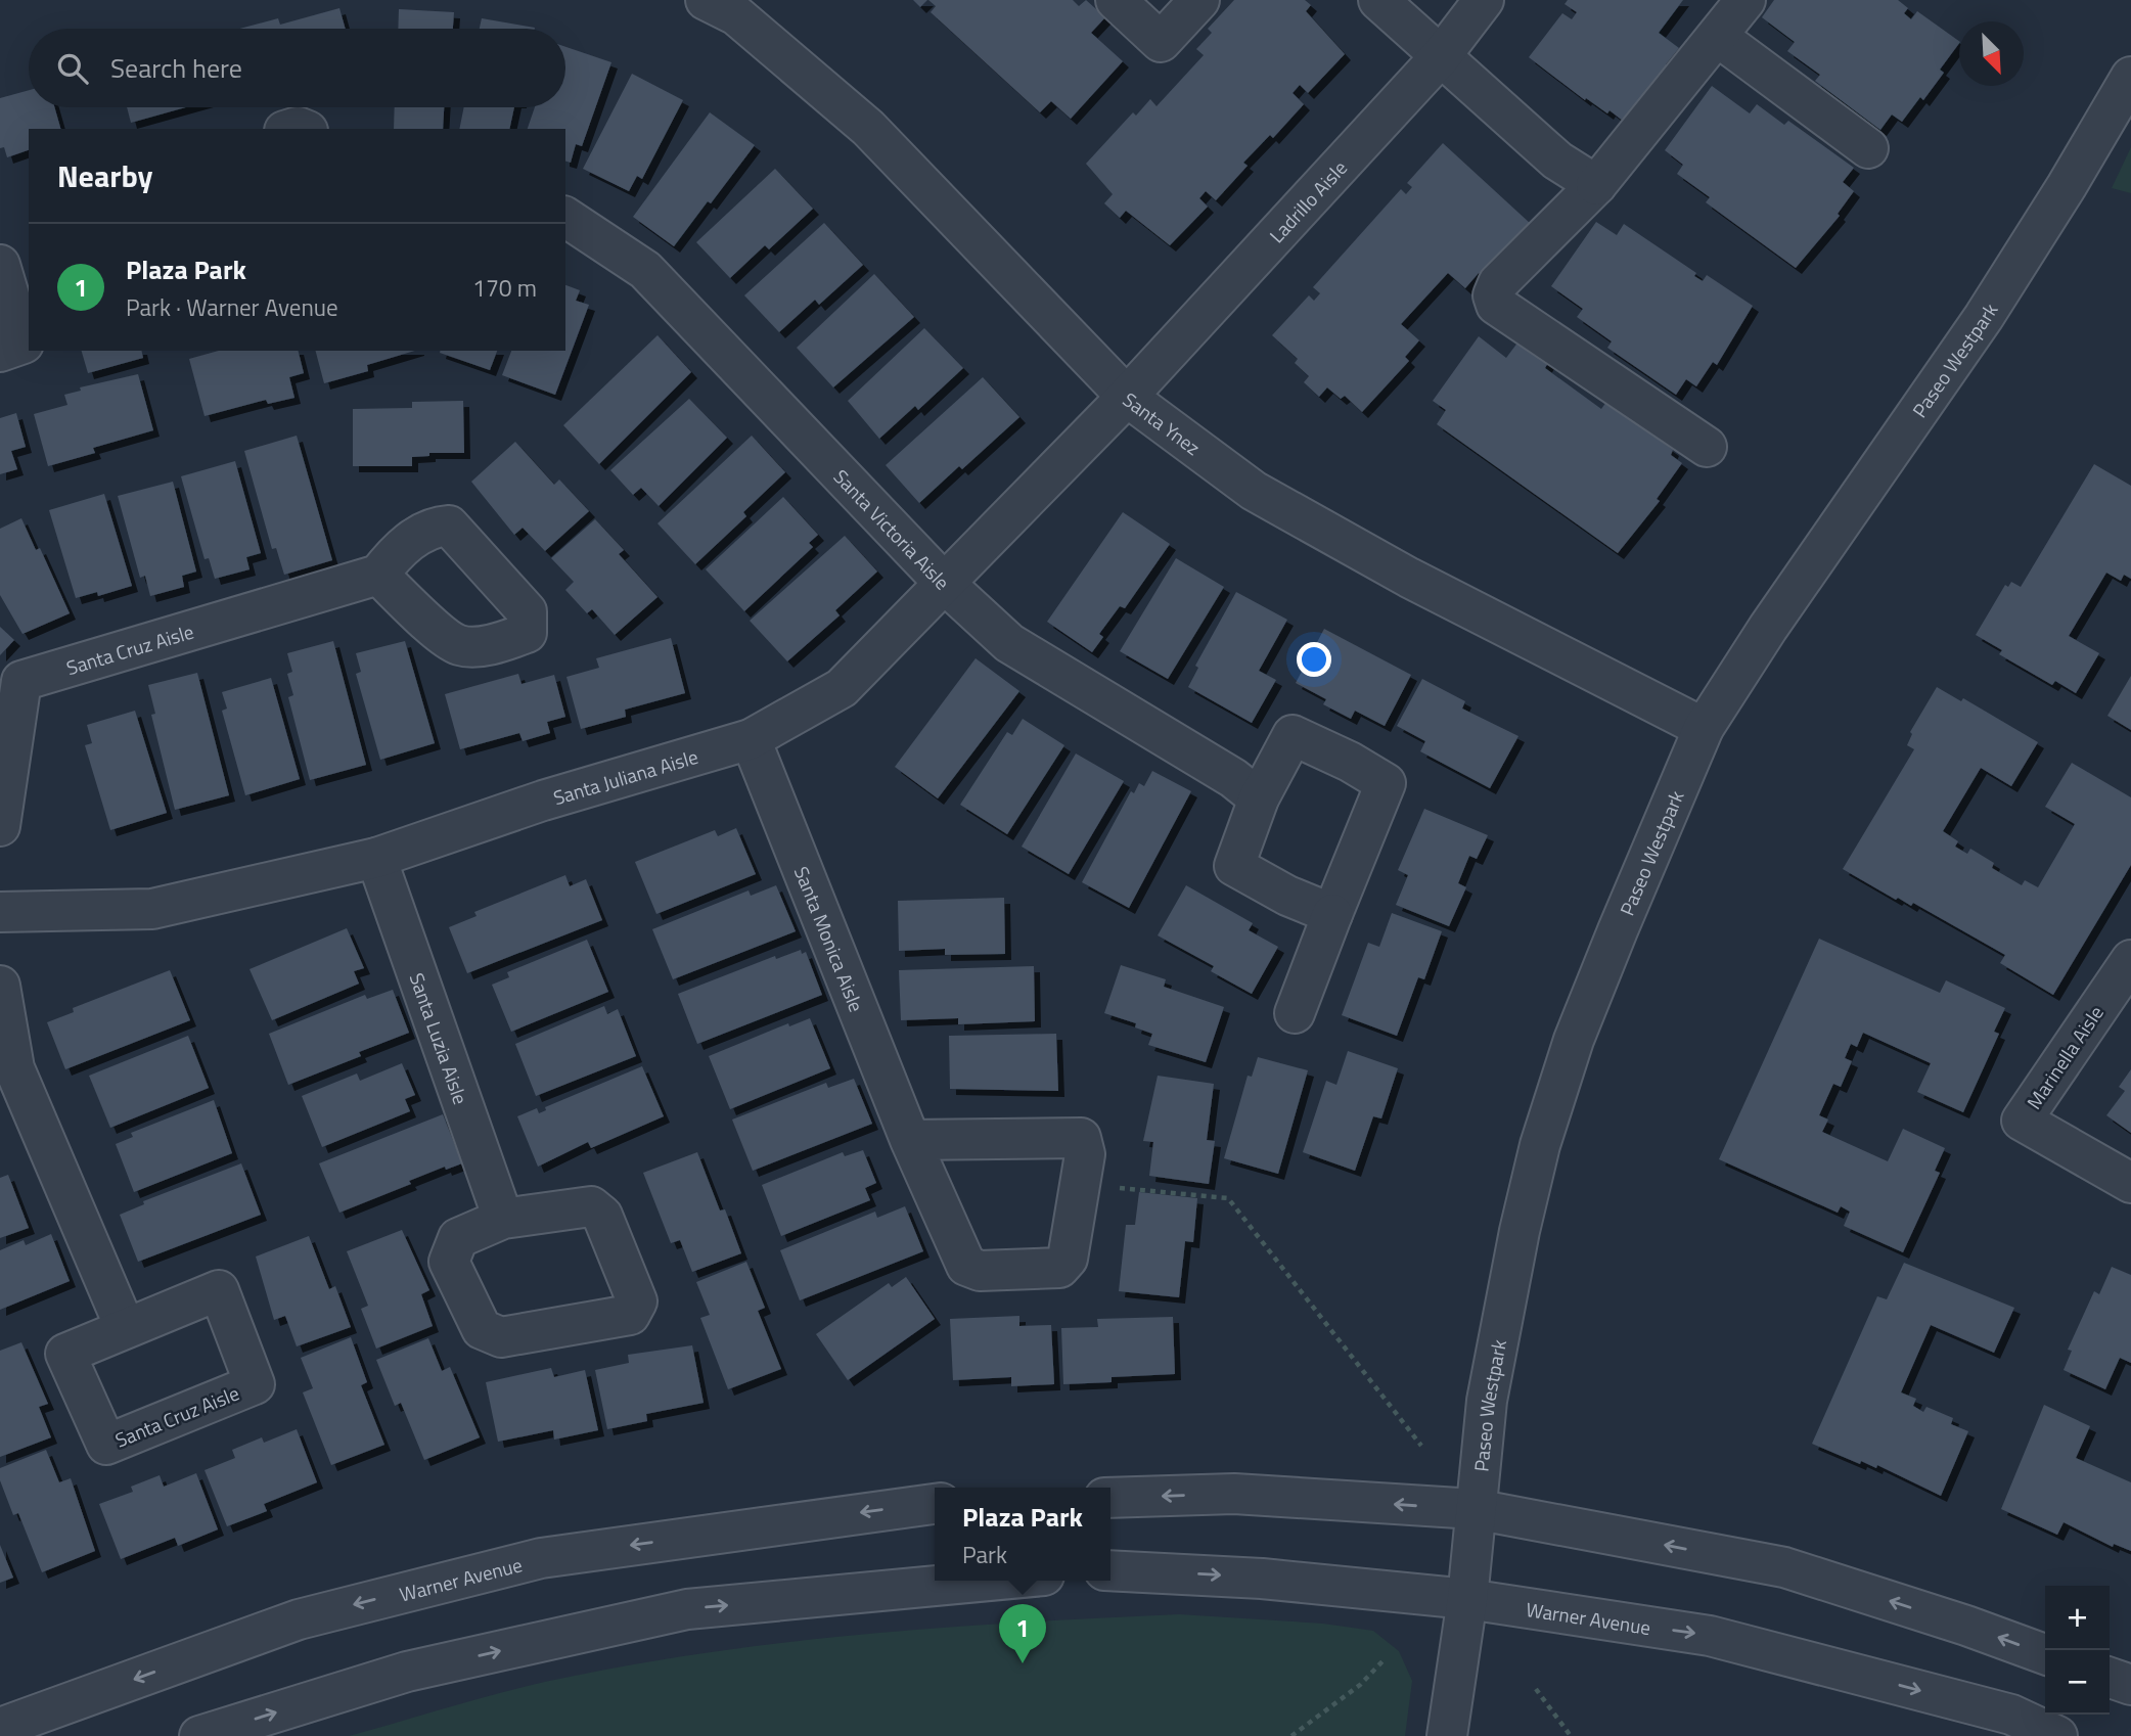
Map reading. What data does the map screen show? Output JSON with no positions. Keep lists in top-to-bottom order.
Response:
{
  "streets": {
    "street": [
      "Ladrillo Aisle",
      "Paseo Westpark",
      "Santa Ynez",
      "Santa Victoria Aisle",
      "Santa Cruz Aisle",
      "Santa Juliana Aisle",
      "Santa Monica Aisle",
      "Santa Luzia Aisle",
      "Marinella Aisle",
      "Warner Avenue"
    ]
  },
  "crossings": [
    ["Ladrillo Aisle", "Santa Ynez"],
    ["Ladrillo Aisle", "Santa Juliana Aisle"],
    ["Paseo Westpark", "Santa Ynez"],
    ["Paseo Westpark", "Warner Avenue"],
    ["Santa Ynez", "Santa Juliana Aisle"],
    ["Santa Victoria Aisle", "Santa Juliana Aisle"],
    ["Santa Juliana Aisle", "Santa Monica Aisle"],
    ["Santa Juliana Aisle", "Santa Luzia Aisle"]
  ],
  "north": "bottom right",
  "page": {
    "search": "Search here",
    "heading": "Nearby",
    "list": [
      {
        "mark": "1",
        "name": "Plaza Park",
        "note": "Park · Warner Avenue",
        "value": "170 m"
      }
    ],
    "popup": ["Plaza Park", "Park"],
    "map_buttons": ["+", "−"],
    "pins": "1"
  }
}
